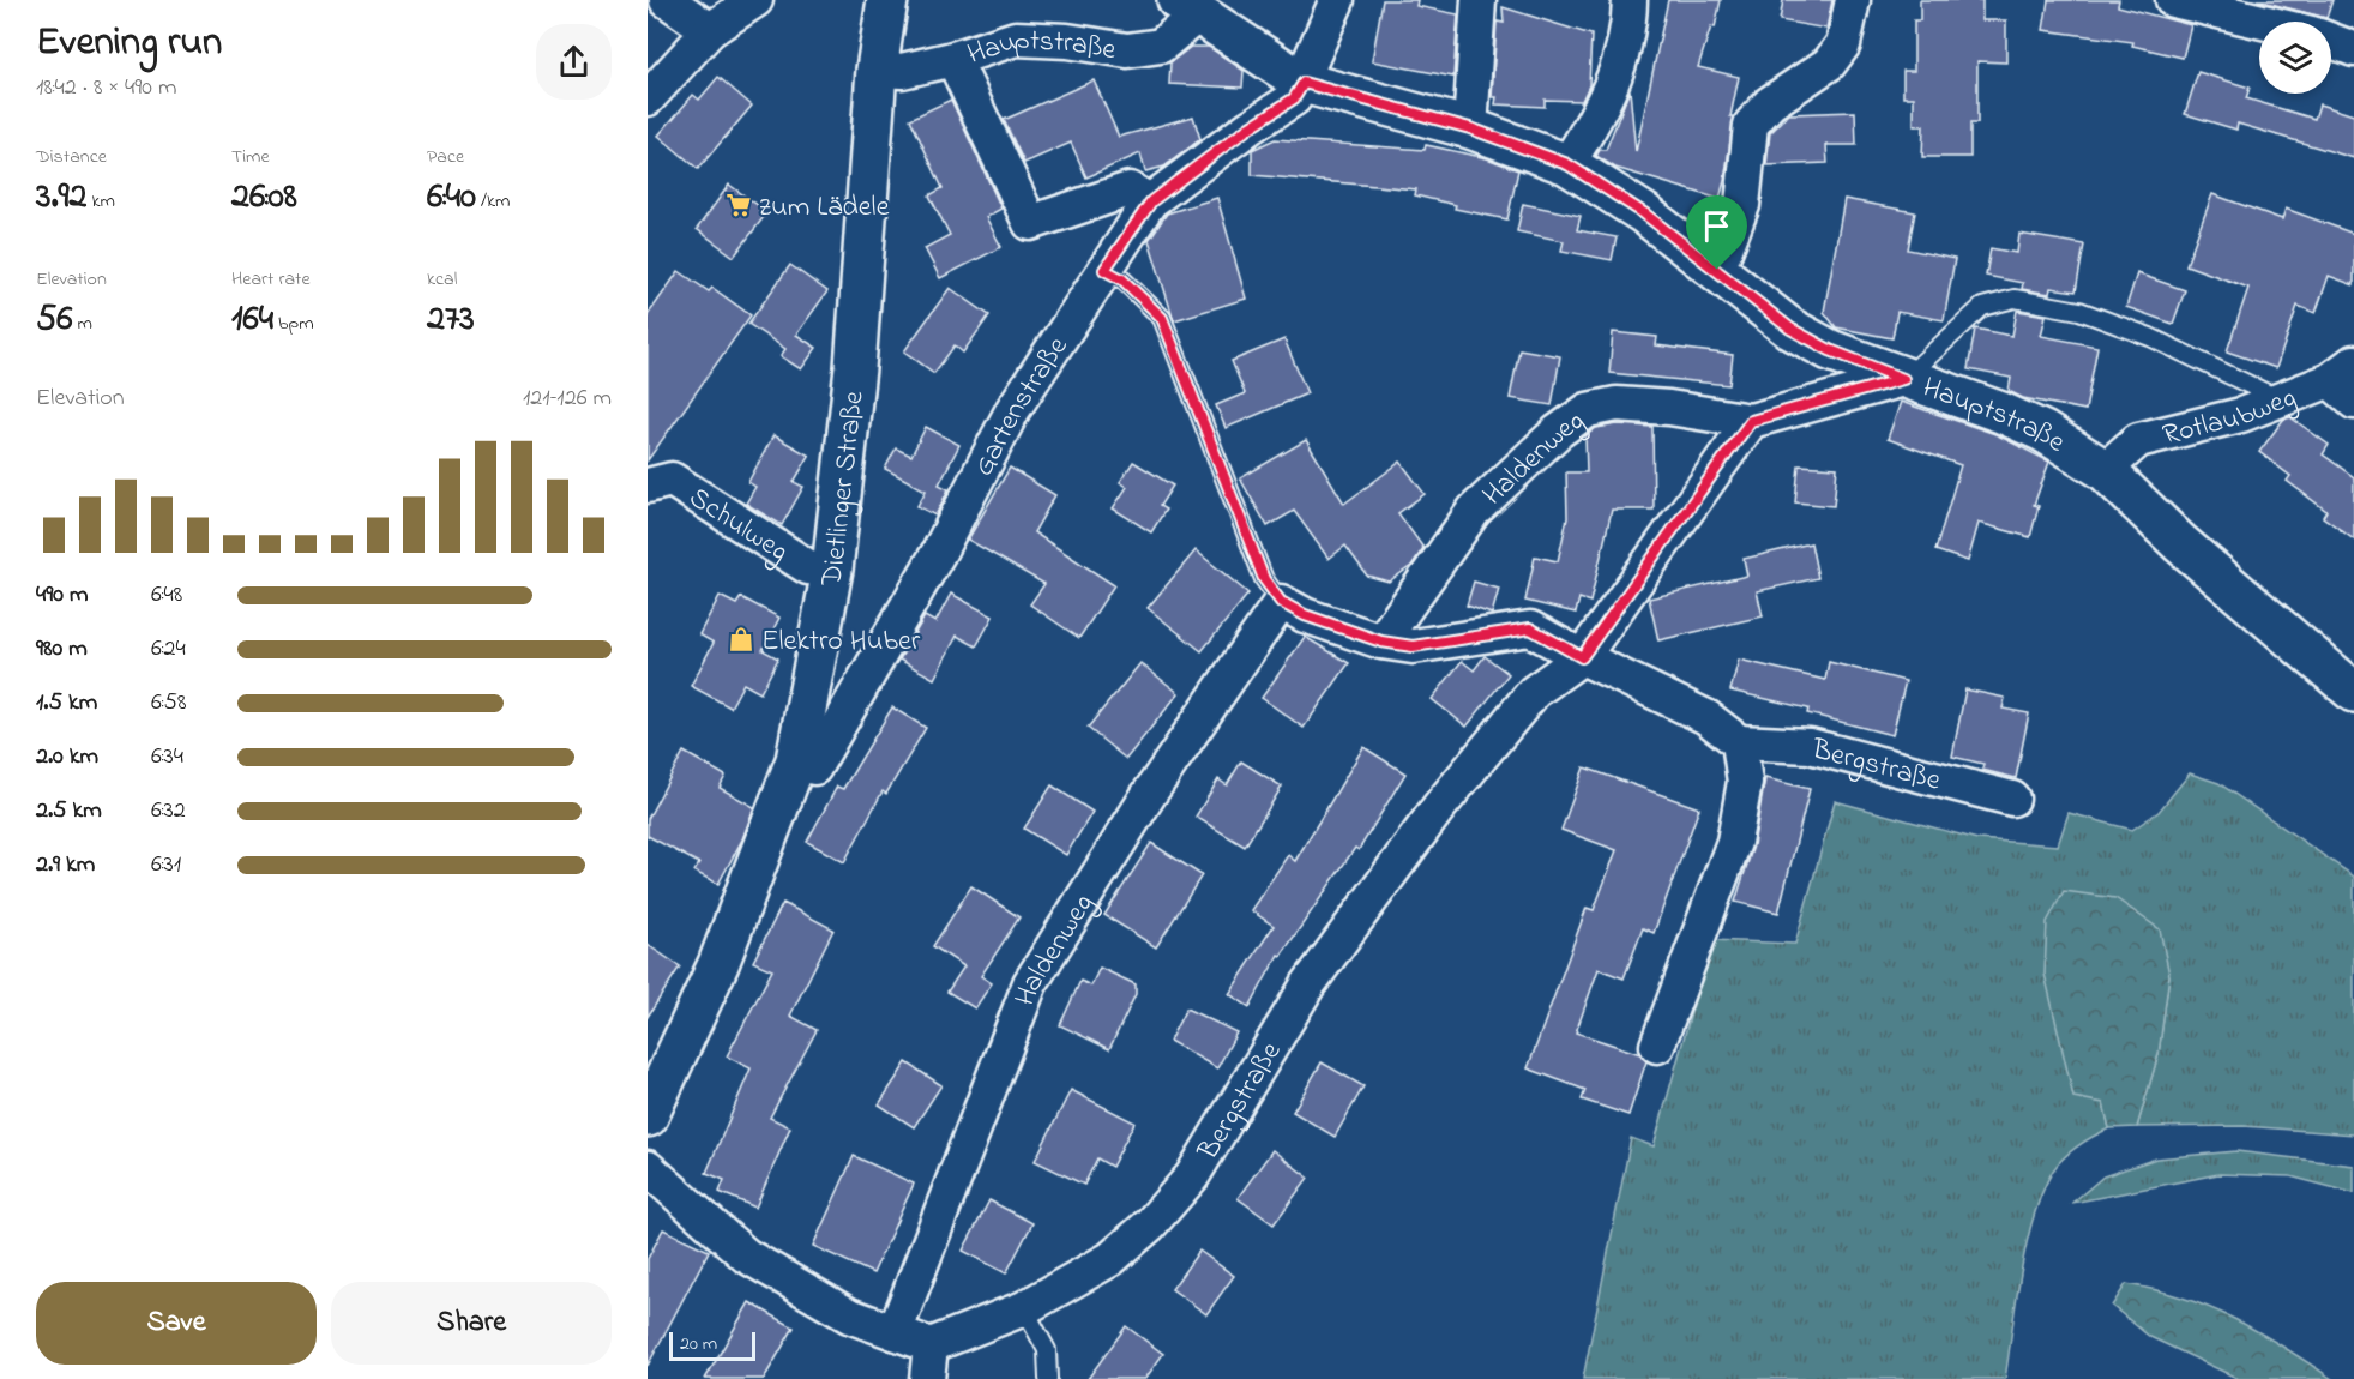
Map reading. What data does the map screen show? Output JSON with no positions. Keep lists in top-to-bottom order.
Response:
{
  "streets": {
    "street": [
      "Hauptstraße",
      "Gartenstraße",
      "Rotlaubweg",
      "Haldenweg",
      "Dietlinger Straße",
      "Schulweg",
      "Bergstraße"
    ]
  },
  "crossings": [
    ["Hauptstraße", "Gartenstraße"],
    ["Hauptstraße", "Rotlaubweg"],
    ["Hauptstraße", "Dietlinger Straße"],
    ["Gartenstraße", "Dietlinger Straße"],
    ["Haldenweg", "Bergstraße"],
    ["Dietlinger Straße", "Schulweg"]
  ],
  "places": {
    "supermarket": ["zum Lädele"],
    "shop": ["Elektro Huber"]
  },
  "scale_bar": "20 m",
  "page": {
    "heading": ["Evening run", "18:42 · 8 × 490 m"],
    "stats": [
      ["Distance", "3.92 km"],
      ["Time", "26:08"],
      ["Pace", "6:40 /km"],
      ["Elevation", "56 m"],
      ["Heart rate", "164 bpm"],
      ["kcal", "273"]
    ],
    "chart": ["Elevation", "121–126 m"],
    "list": [
      {
        "name": "490 m",
        "note": "6:48"
      },
      {
        "name": "980 m",
        "note": "6:24"
      },
      {
        "name": "1.5 km",
        "note": "6:58"
      },
      {
        "name": "2.0 km",
        "note": "6:34"
      },
      {
        "name": "2.5 km",
        "note": "6:32"
      },
      {
        "name": "2.9 km",
        "note": "6:31"
      }
    ],
    "buttons": ["Save", "Share"],
    "scale": "20 m"
  }
}
